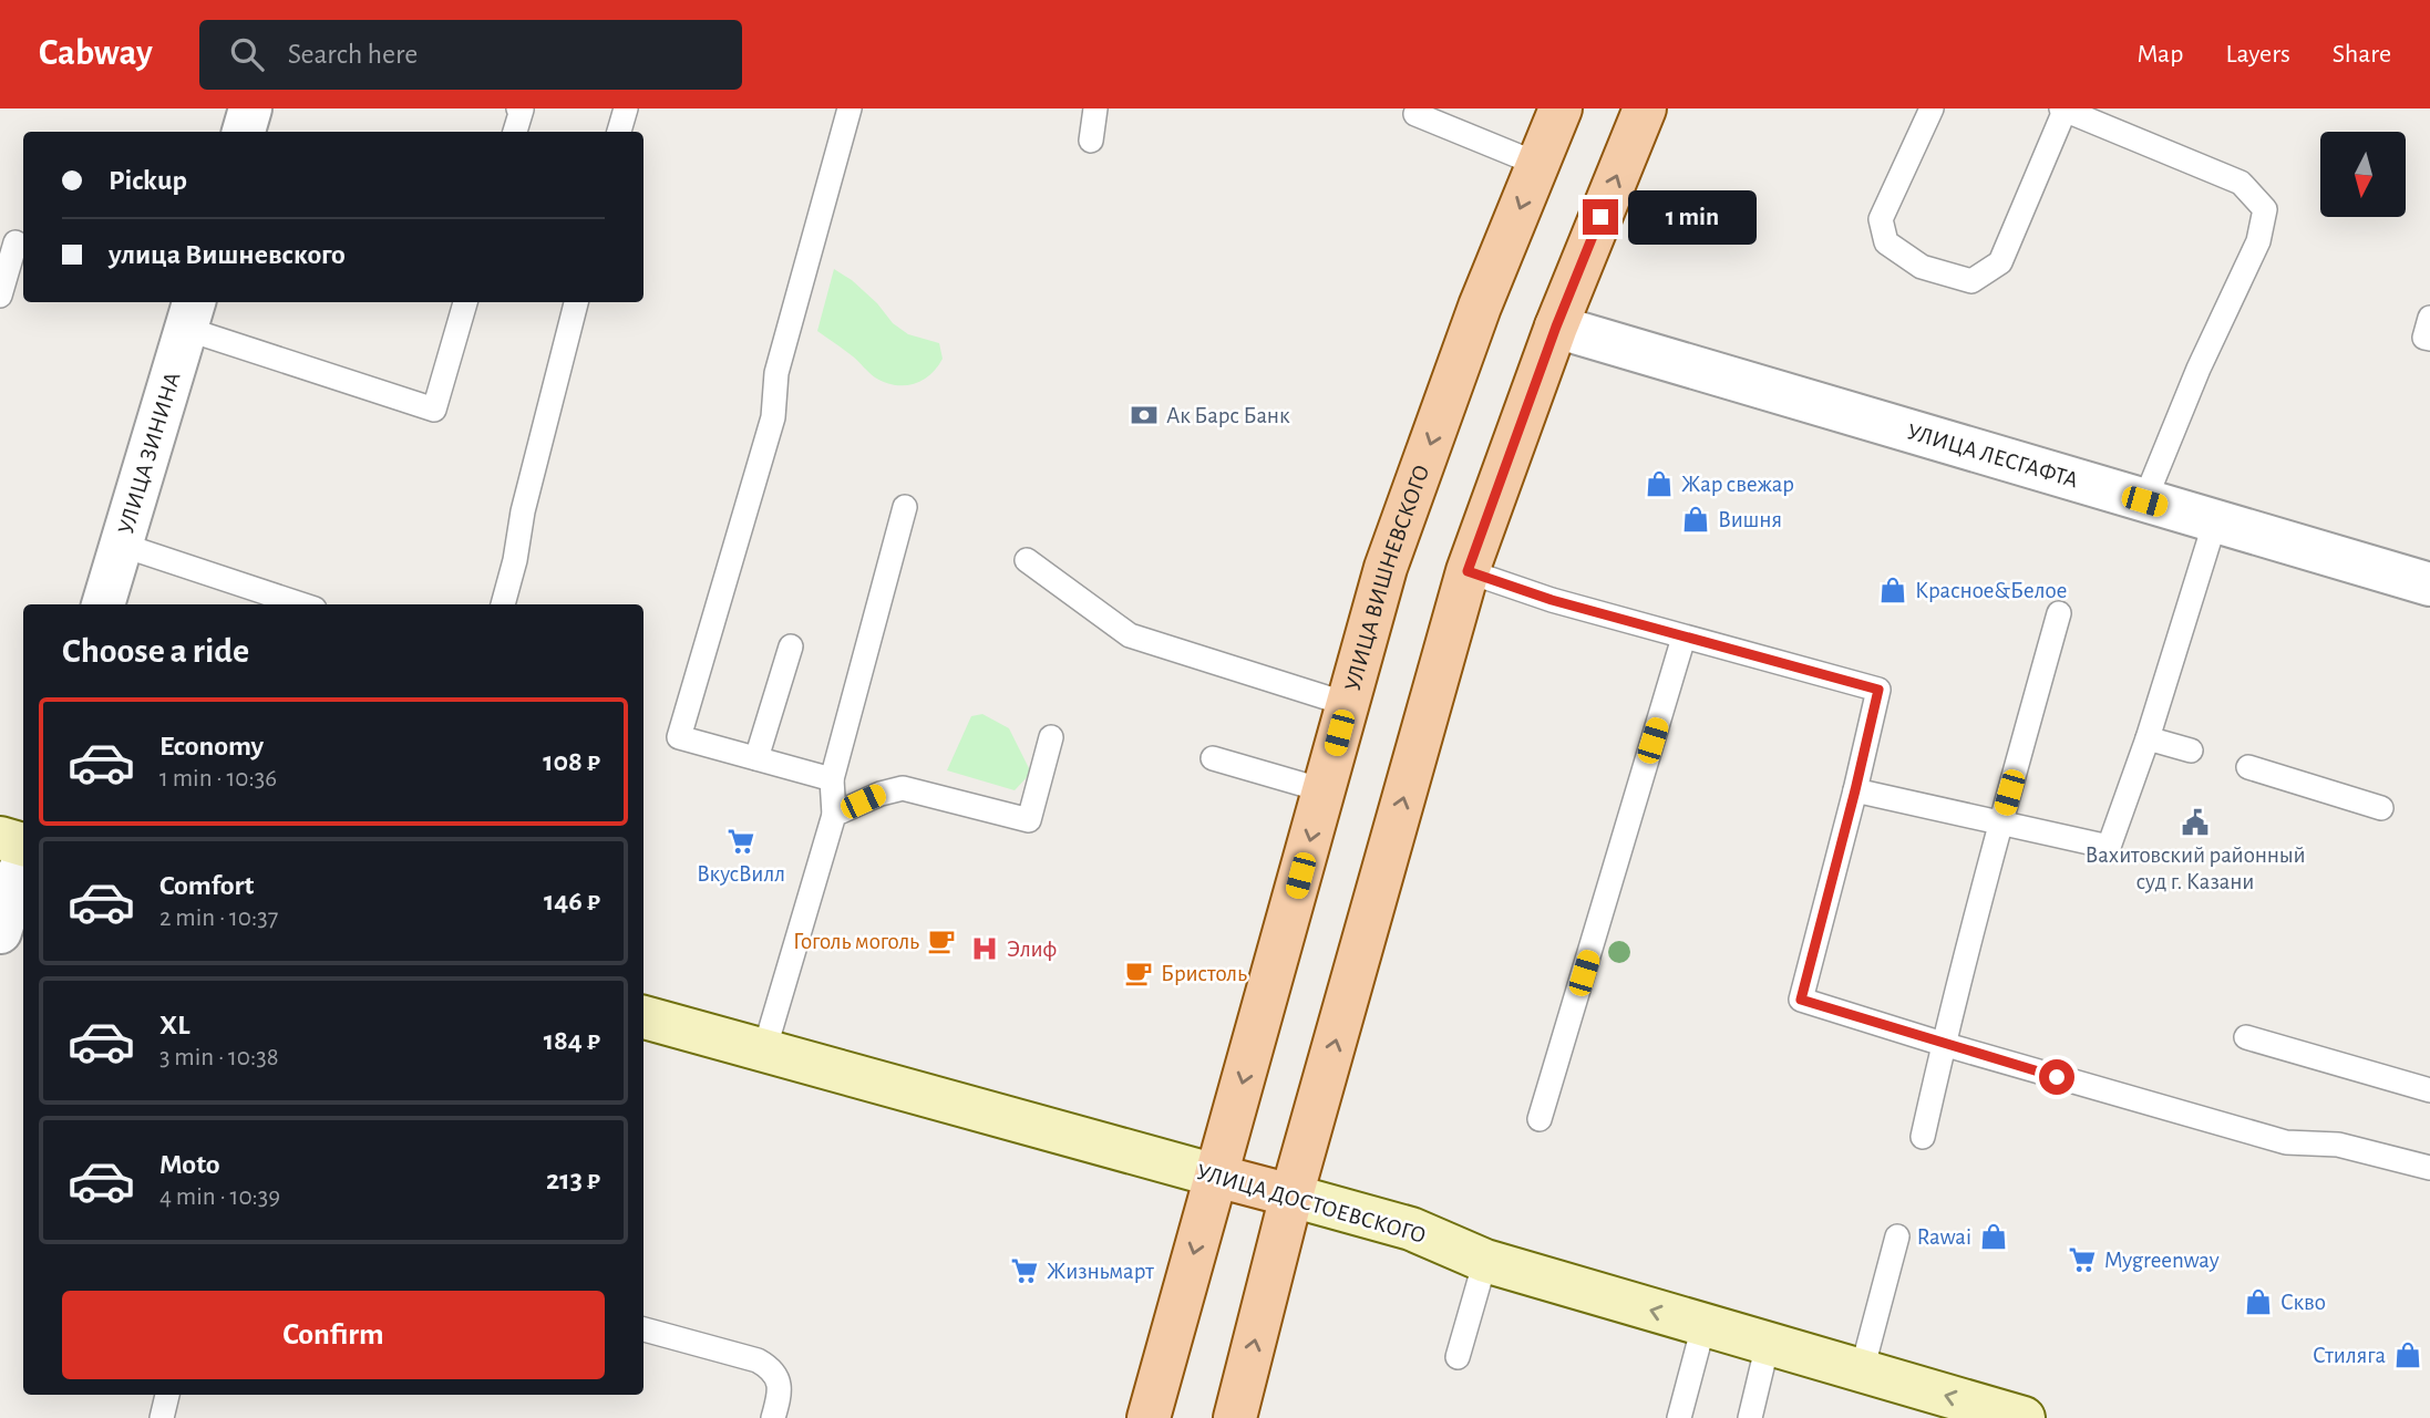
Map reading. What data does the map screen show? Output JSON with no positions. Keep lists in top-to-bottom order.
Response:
{
  "streets": {
    "main road": ["УЛИЦА ВИШНЕВСКОГО", "УЛИЦА ДОСТОЕВСКОГО"],
    "street": ["УЛИЦА ЗИНИНА", "УЛИЦА ЛЕСГАФТА"]
  },
  "crossings": [
    ["УЛИЦА ВИШНЕВСКОГО", "УЛИЦА ДОСТОЕВСКОГО"]
  ],
  "places": {
    "bank": ["Ак Барс Банк"],
    "shop": [
      "Жар свежар",
      "Вишня",
      "Красное&Белое",
      "Rawai",
      "Скво",
      "Стиляга"
    ],
    "public building": ["Вахитовский районный суд г. Казани"],
    "supermarket": ["ВкусВилл", "Mygreenway", "Жизньмарт"],
    "cafe": ["Гоголь моголь", "Бристоль"],
    "hospital": ["Элиф"]
  },
  "north": "bottom",
  "page": {
    "header": "Cabway",
    "search": "Search here",
    "nav": ["Map", "Layers", "Share"],
    "banner": ["Pickup", "улица Вишневского"],
    "bubble": "1 min",
    "heading": "Choose a ride",
    "list": [
      {
        "name": "Economy",
        "note": "1 min · 10:36",
        "value": "108 ₽"
      },
      {
        "name": "Comfort",
        "note": "2 min · 10:37",
        "value": "146 ₽"
      },
      {
        "name": "XL",
        "note": "3 min · 10:38",
        "value": "184 ₽"
      },
      {
        "name": "Moto",
        "note": "4 min · 10:39",
        "value": "213 ₽"
      }
    ],
    "buttons": "Confirm"
  }
}
